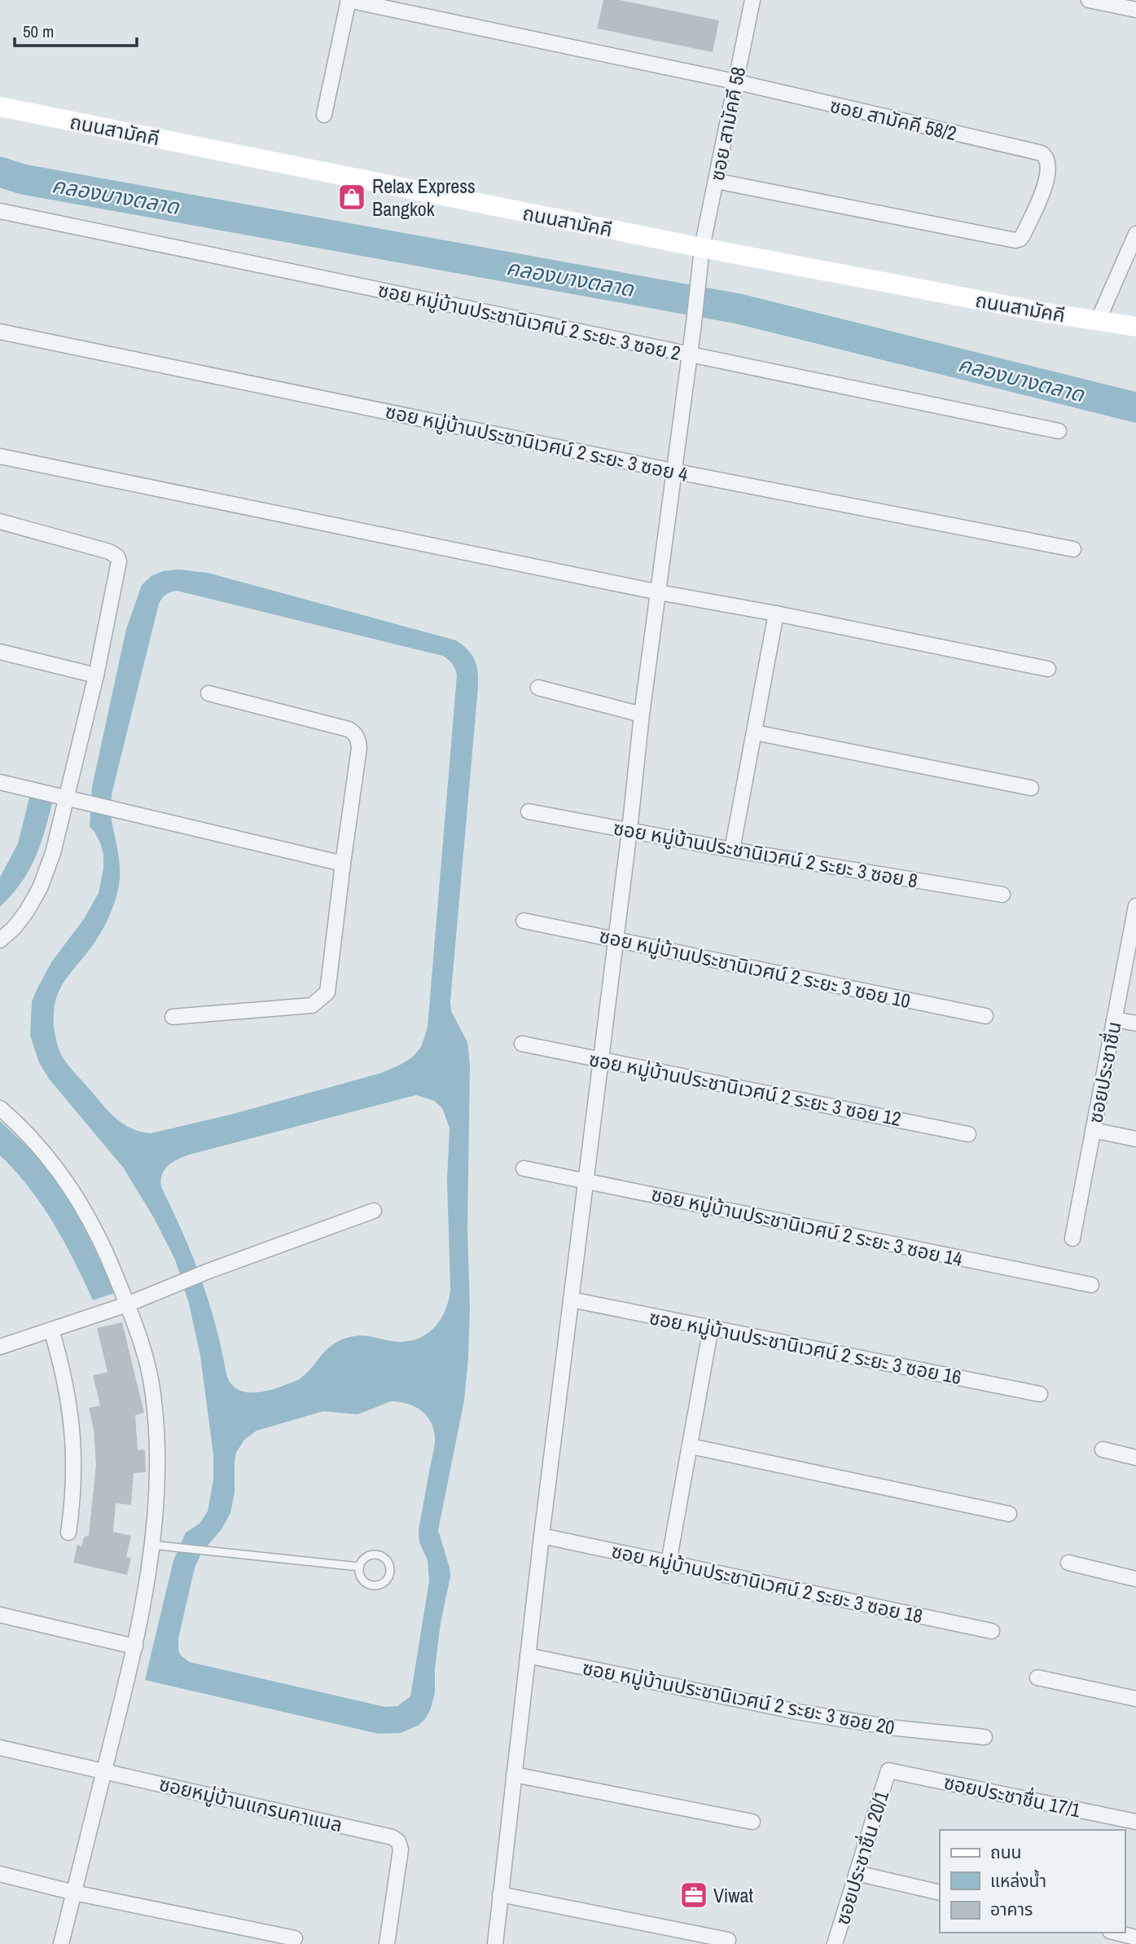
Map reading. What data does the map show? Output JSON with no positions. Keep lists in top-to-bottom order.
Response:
{
  "streets": {
    "main road": ["ถนนสามัคคี"],
    "street": [
      "ซอย สามัคคี 58/2",
      "ซอย สามัคคี 58",
      "ซอย หมู่บ้านประชานิเวศน์ 2 ระยะ 3 ซอย 2",
      "ซอย หมู่บ้านประชานิเวศน์ 2 ระยะ 3 ซอย 4",
      "ซอย หมู่บ้านประชานิเวศน์ 2 ระยะ 3 ซอย 8",
      "ซอย หมู่บ้านประชานิเวศน์ 2 ระยะ 3 ซอย 10",
      "ซอยประชาชื่น",
      "ซอย หมู่บ้านประชานิเวศน์ 2 ระยะ 3 ซอย 12",
      "ซอย หมู่บ้านประชานิเวศน์ 2 ระยะ 3 ซอย 14",
      "ซอย หมู่บ้านประชานิเวศน์ 2 ระยะ 3 ซอย 16",
      "ซอย หมู่บ้านประชานิเวศน์ 2 ระยะ 3 ซอย 18",
      "ซอย หมู่บ้านประชานิเวศน์ 2 ระยะ 3 ซอย 20",
      "ซอยประชาชื่น 17/1",
      "ซอยหมู่บ้านแกรนคาแนล",
      "ซอยประชาชื่น 20/1"
    ]
  },
  "crossings": [
    ["ซอย สามัคคี 58/2", "ซอย สามัคคี 58"],
    ["ซอย สามัคคี 58", "ถนนสามัคคี"],
    ["ซอย สามัคคี 58", "ซอย หมู่บ้านประชานิเวศน์ 2 ระยะ 3 ซอย 2"],
    ["ซอย สามัคคี 58", "ซอย หมู่บ้านประชานิเวศน์ 2 ระยะ 3 ซอย 4"],
    ["ซอย สามัคคี 58", "ซอย หมู่บ้านประชานิเวศน์ 2 ระยะ 3 ซอย 8"],
    ["ซอย สามัคคี 58", "ซอย หมู่บ้านประชานิเวศน์ 2 ระยะ 3 ซอย 10"],
    ["ซอย สามัคคี 58", "ซอย หมู่บ้านประชานิเวศน์ 2 ระยะ 3 ซอย 12"],
    ["ซอย สามัคคี 58", "ซอย หมู่บ้านประชานิเวศน์ 2 ระยะ 3 ซอย 14"],
    ["ซอย สามัคคี 58", "ซอย หมู่บ้านประชานิเวศน์ 2 ระยะ 3 ซอย 16"],
    ["ซอย สามัคคี 58", "ซอย หมู่บ้านประชานิเวศน์ 2 ระยะ 3 ซอย 18"],
    ["ซอย สามัคคี 58", "ซอย หมู่บ้านประชานิเวศน์ 2 ระยะ 3 ซอย 20"],
    ["ซอยประชาชื่น 17/1", "ซอยประชาชื่น 20/1"]
  ],
  "water": ["คลองบางตลาด"],
  "places": {
    "shop": ["Relax Express Bangkok"],
    "office": ["Viwat"]
  },
  "legend": ["ถนน", "แหล่งน้ำ", "อาคาร"],
  "scale_bar": "50 m"
}
